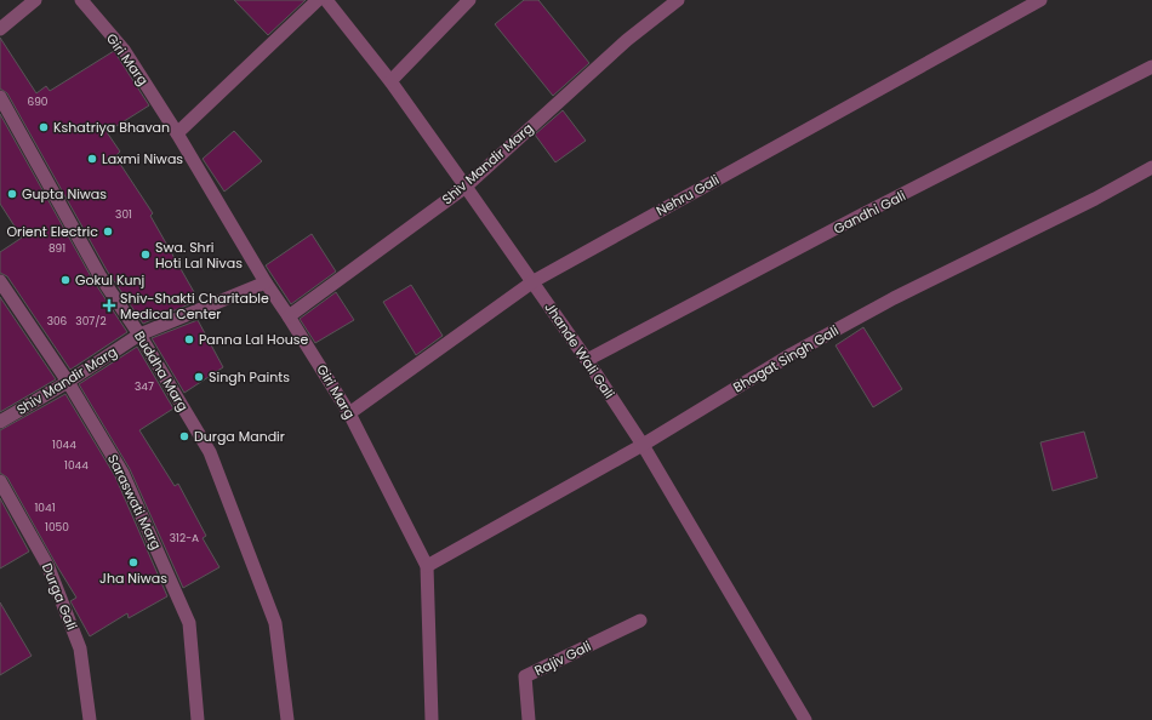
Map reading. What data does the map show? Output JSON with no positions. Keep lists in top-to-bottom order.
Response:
{
  "streets": {
    "street": [
      "Giri Marg",
      "Shiv Mandir Marg",
      "Nehru Gali",
      "Gandhi Gali",
      "Jhande Wali Gali",
      "Bhagat Singh Gali",
      "Buddha Marg",
      "Saraswati Marg",
      "Durga Gali",
      "Rajiv Gali"
    ]
  },
  "crossings": [
    ["Giri Marg", "Shiv Mandir Marg"],
    ["Giri Marg", "Nehru Gali"],
    ["Giri Marg", "Bhagat Singh Gali"],
    ["Shiv Mandir Marg", "Jhande Wali Gali"],
    ["Shiv Mandir Marg", "Buddha Marg"],
    ["Shiv Mandir Marg", "Saraswati Marg"],
    ["Nehru Gali", "Jhande Wali Gali"],
    ["Gandhi Gali", "Jhande Wali Gali"],
    ["Jhande Wali Gali", "Bhagat Singh Gali"]
  ],
  "places": {
    "other": [
      "Kshatriya Bhavan",
      "Laxmi Niwas",
      "Gupta Niwas",
      "Orient Electric",
      "Swa. Shri Hoti Lal Nivas",
      "Gokul Kunj",
      "Panna Lal House",
      "Singh Paints",
      "Durga Mandir",
      "Jha Niwas"
    ],
    "health": ["Shiv-Shakti Charitable Medical Center"]
  },
  "house_numbers": [
    "690",
    "301",
    "891",
    "306",
    "307/2",
    "347",
    "1044",
    "1044",
    "1041",
    "1050",
    "312-A"
  ]
}
